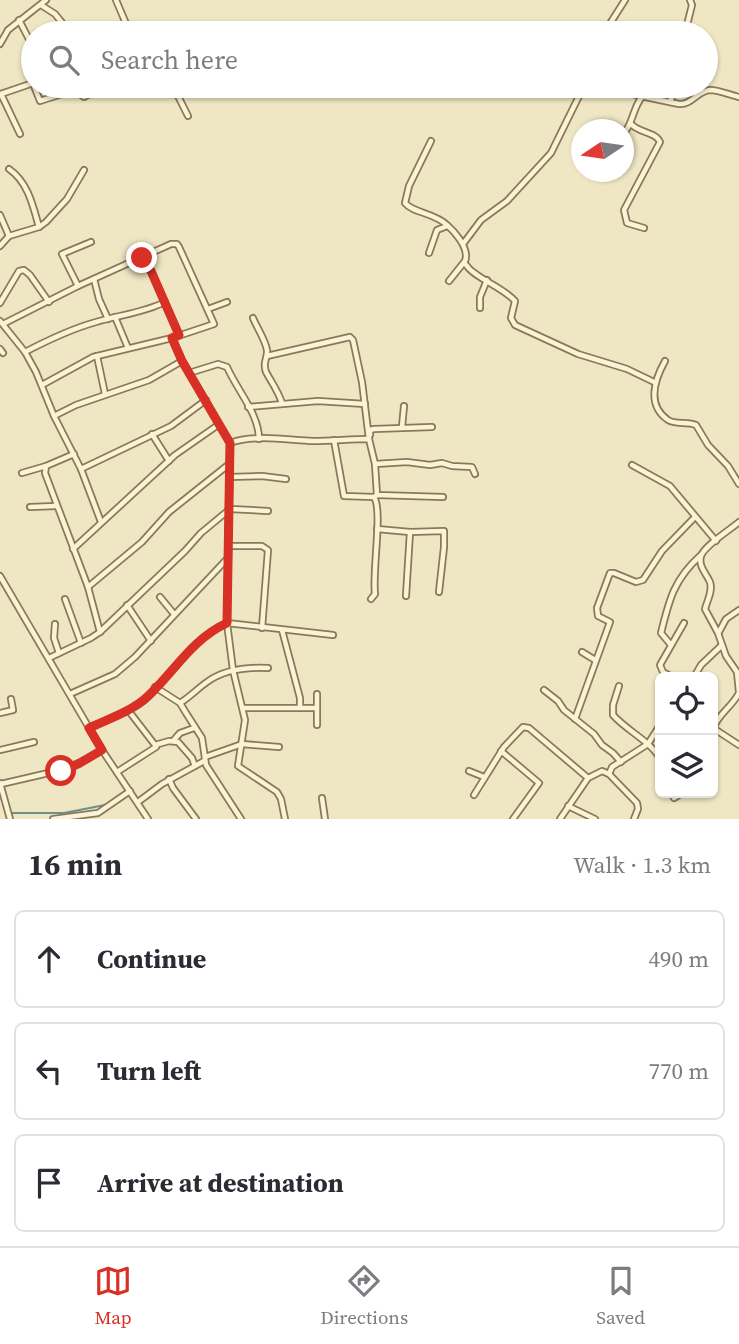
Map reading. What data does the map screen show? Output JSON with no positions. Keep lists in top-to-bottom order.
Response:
{
  "north": "left",
  "page": {
    "search": "Search here",
    "heading": ["16 min", "Walk · 1.3 km"],
    "list": [
      ["Continue", "490 m"],
      ["Turn left", "770 m"],
      "Arrive at destination"
    ],
    "nav": ["Map", "Directions", "Saved"]
  }
}
